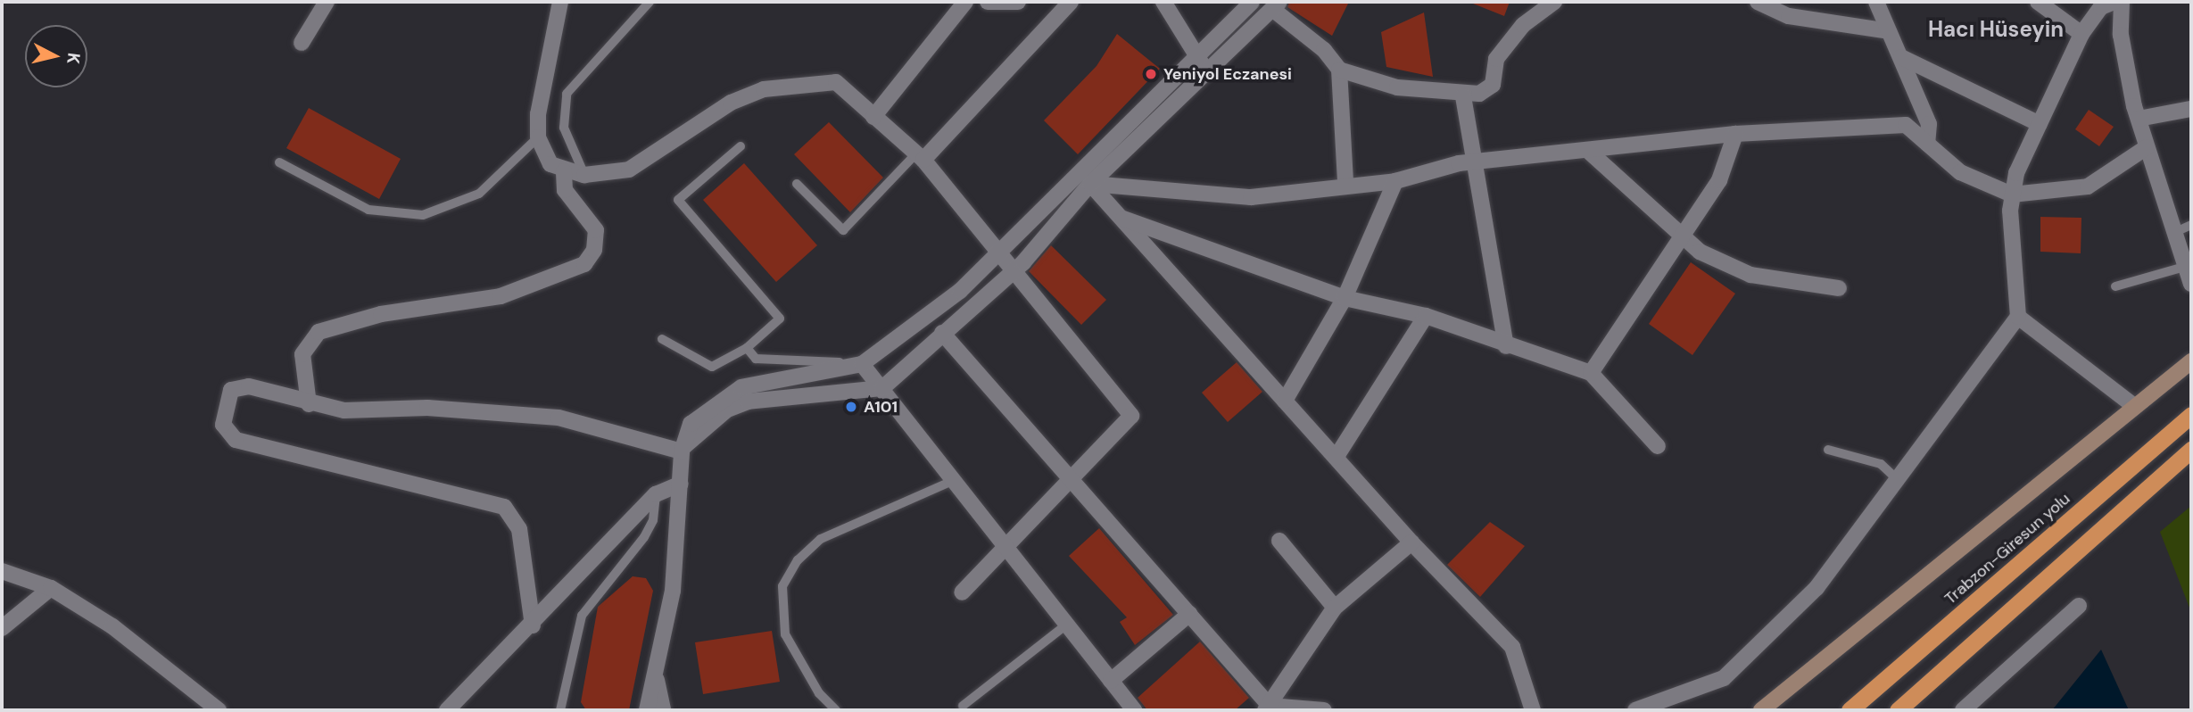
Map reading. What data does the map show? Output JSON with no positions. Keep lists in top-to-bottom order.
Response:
{
  "streets": {
    "highway": ["Trabzon-Giresun yolu"]
  },
  "districts": ["Hacı Hüseyin"],
  "places": ["Yeniyol Eczanesi", "A101"],
  "north": "right"
}
